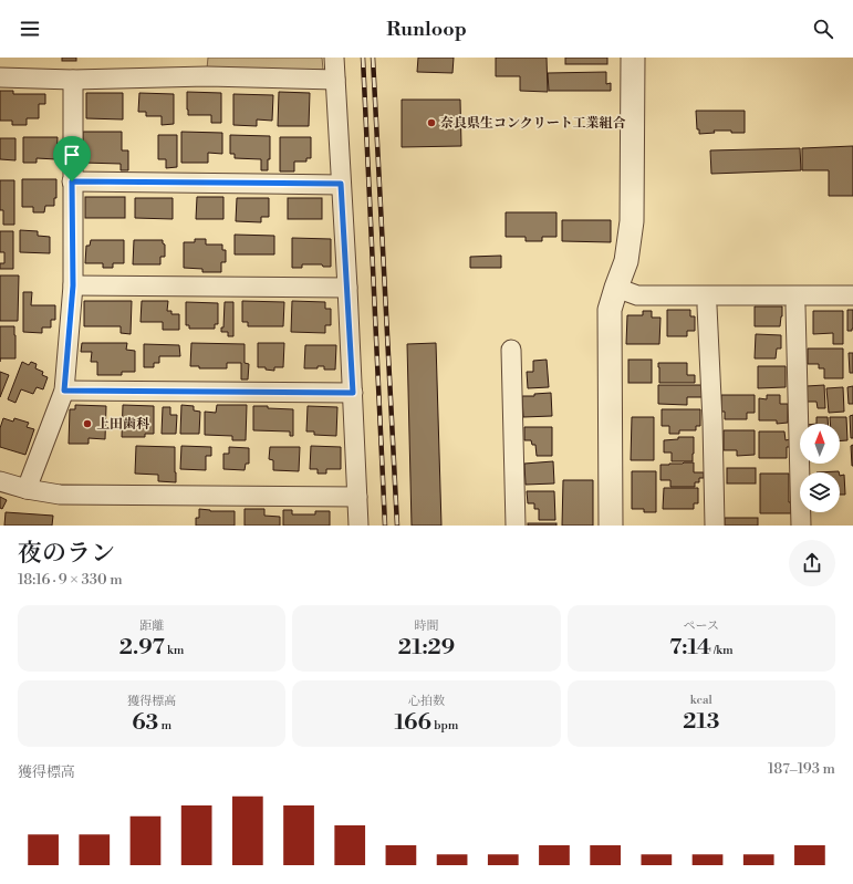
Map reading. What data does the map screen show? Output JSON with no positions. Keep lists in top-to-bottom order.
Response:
{
  "places": ["奈良県生コンクリート工業組合", "上田歯科"],
  "north": "top",
  "page": {
    "header": "Runloop",
    "heading": ["夜のラン", "18:16 · 9 × 330 m"],
    "stats": [
      ["距離", "2.97 km"],
      ["時間", "21:29"],
      ["ペース", "7:14 /km"],
      ["獲得標高", "63 m"],
      ["心拍数", "166 bpm"],
      ["kcal", "213"]
    ],
    "chart": ["獲得標高", "187–193 m"]
  }
}
